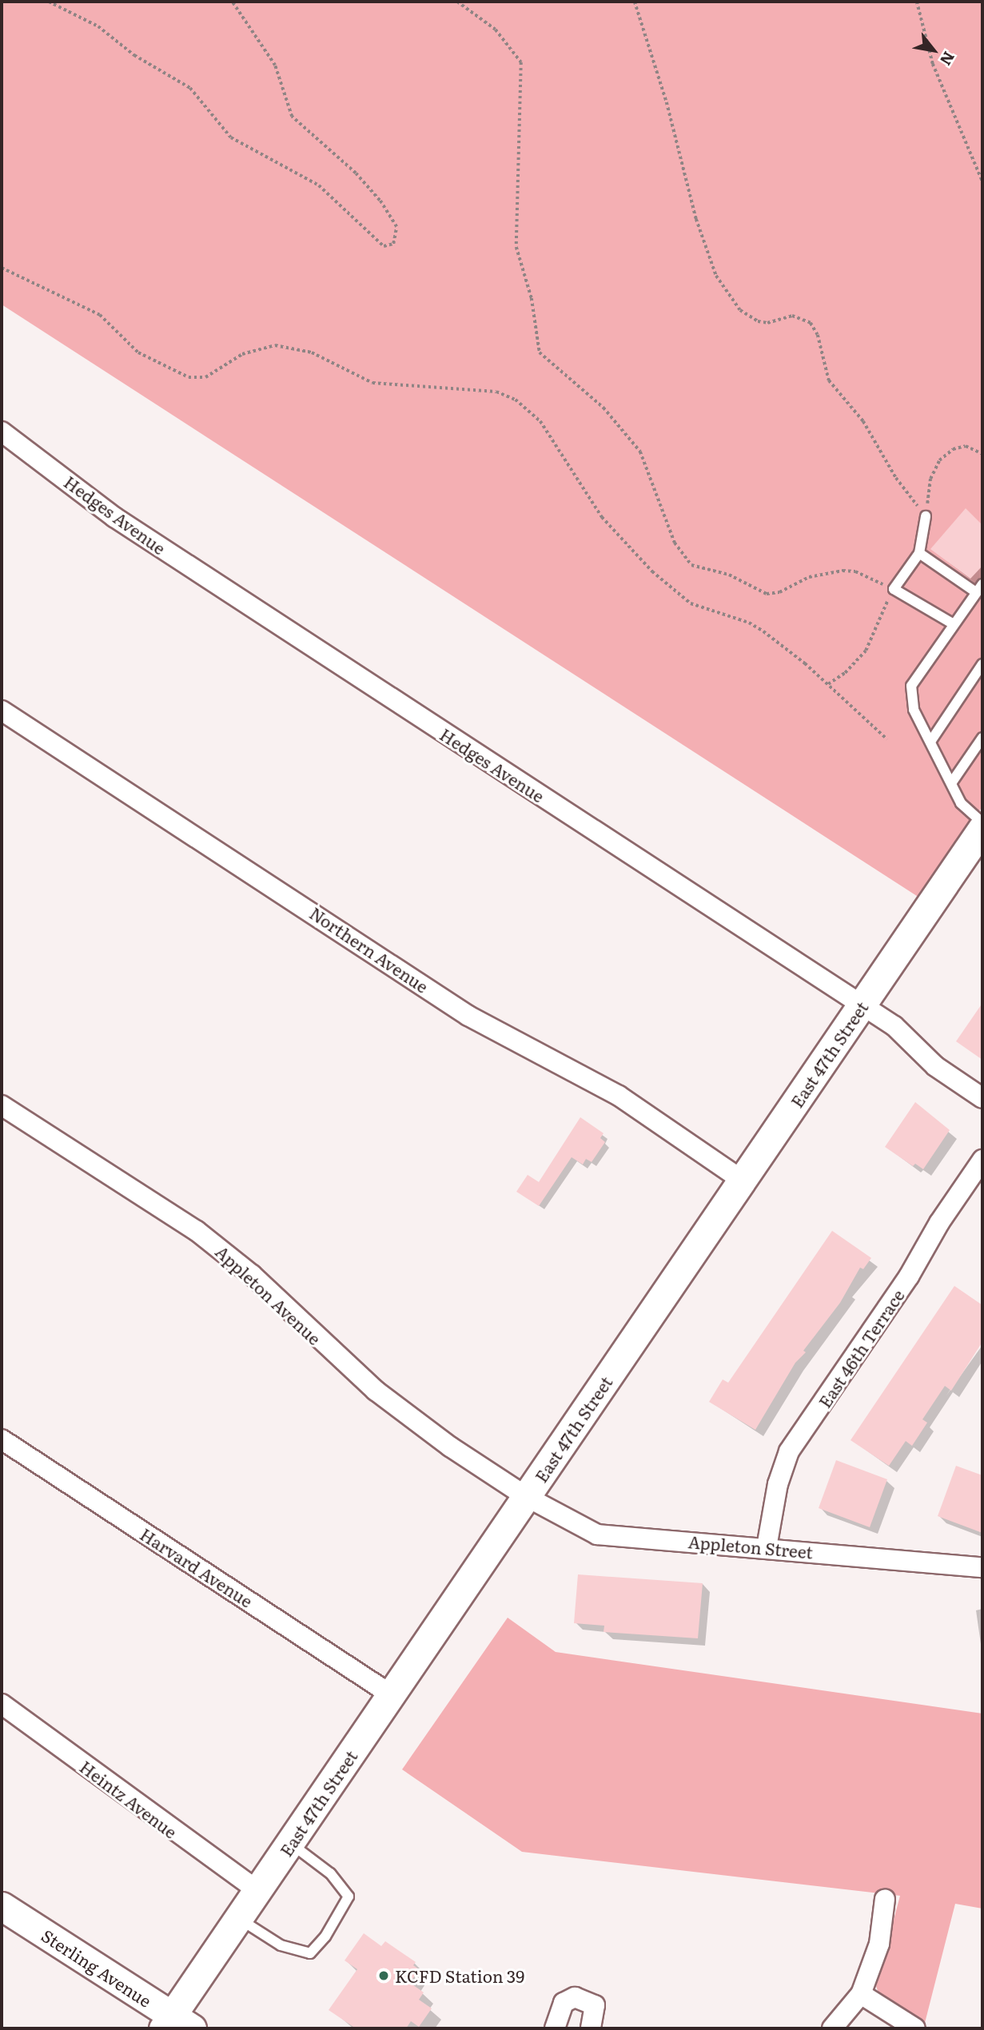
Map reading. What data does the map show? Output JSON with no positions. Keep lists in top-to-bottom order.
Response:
{
  "streets": {
    "main road": ["East 47th Street", "Sterling Avenue"],
    "street": [
      "Hedges Avenue",
      "Northern Avenue",
      "Appleton Avenue",
      "East 46th Terrace",
      "Appleton Street",
      "Harvard Avenue",
      "Heintz Avenue"
    ]
  },
  "crossings": [
    ["Hedges Avenue", "East 47th Street"],
    ["Northern Avenue", "East 47th Street"],
    ["East 47th Street", "Appleton Avenue"],
    ["East 47th Street", "Appleton Street"],
    ["East 47th Street", "Harvard Avenue"],
    ["East 47th Street", "Heintz Avenue"],
    ["East 47th Street", "Sterling Avenue"],
    ["Appleton Avenue", "Appleton Street"],
    ["East 46th Terrace", "Appleton Street"]
  ],
  "places": ["KCFD Station 39"],
  "north": "bottom right"
}
